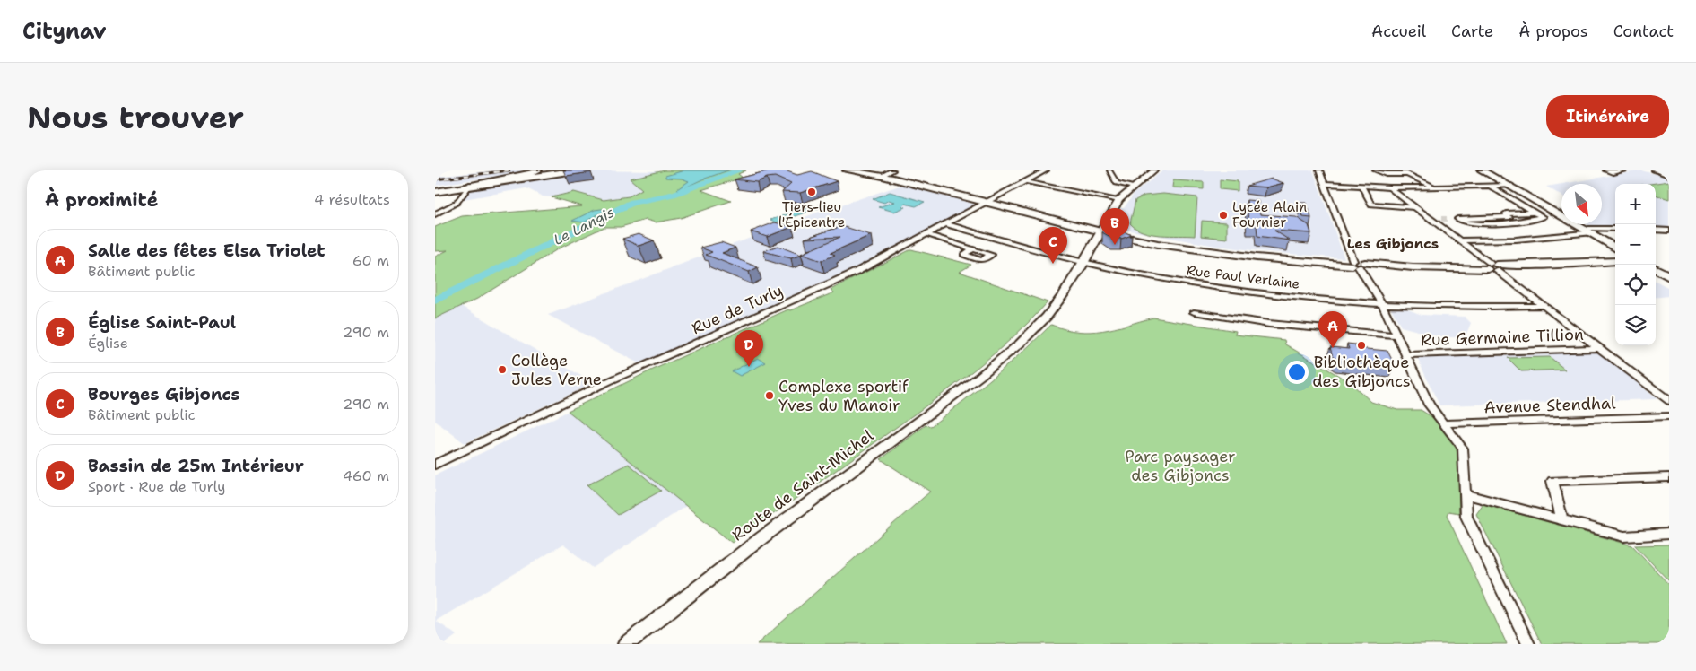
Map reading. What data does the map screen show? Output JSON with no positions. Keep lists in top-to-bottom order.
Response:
{
  "streets": {
    "street": [
      "Rue Paul Verlaine",
      "Rue de Turly",
      "Rue Germaine Tillion",
      "Avenue Stendhal",
      "Route de Saint-Michel"
    ]
  },
  "crossings": [
    ["Rue Paul Verlaine", "Rue de Turly"],
    ["Rue Paul Verlaine", "Route de Saint-Michel"]
  ],
  "districts": ["Les Gibjoncs"],
  "water": ["Le Langis"],
  "parks": ["Parc paysager des Gibjoncs"],
  "places": [
    "Tiers-lieu l'Épicentre",
    "Lycée Alain Fournier",
    "Bibliothèque des Gibjoncs",
    "Collège Jules Verne",
    "Complexe sportif Yves du Manoir"
  ],
  "north": "bottom right",
  "page": {
    "header": "Citynav",
    "nav": [
      "Accueil",
      "Carte",
      "À propos",
      "Contact"
    ],
    "buttons": "Itinéraire",
    "title": "Nous trouver",
    "heading": ["À proximité", "4 résultats"],
    "map_buttons": ["+", "−"],
    "pins": [
      "B",
      "C",
      "A",
      "D"
    ],
    "list": [
      {
        "mark": "A",
        "name": "Salle des fêtes Elsa Triolet",
        "note": "Bâtiment public",
        "value": "60 m"
      },
      {
        "mark": "B",
        "name": "Église Saint-Paul",
        "note": "Église",
        "value": "290 m"
      },
      {
        "mark": "C",
        "name": "Bourges Gibjoncs",
        "note": "Bâtiment public",
        "value": "290 m"
      },
      {
        "mark": "D",
        "name": "Bassin de 25m Intérieur",
        "note": "Sport · Rue de Turly",
        "value": "460 m"
      }
    ]
  }
}
